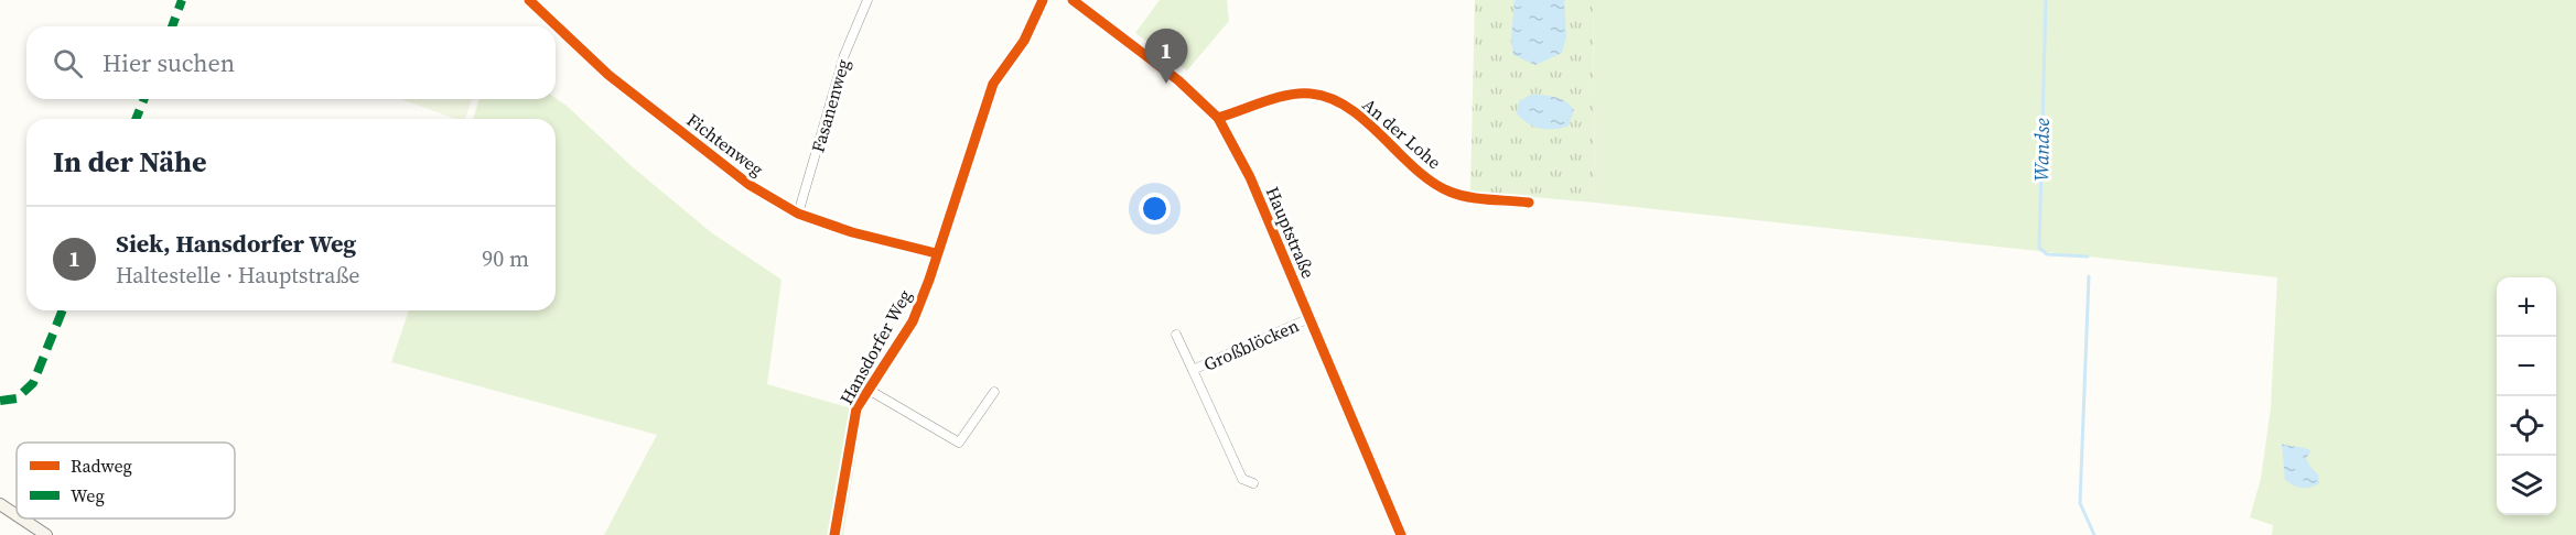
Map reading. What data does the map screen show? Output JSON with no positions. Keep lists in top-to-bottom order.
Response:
{
  "streets": {
    "street": [
      "Fasanenweg",
      "An der Lohe",
      "Fichtenweg",
      "Hauptstraße",
      "Großblöcken",
      "Hansdorfer Weg"
    ]
  },
  "crossings": [
    ["Fasanenweg", "Fichtenweg"],
    ["An der Lohe", "Hauptstraße"],
    ["Fichtenweg", "Hansdorfer Weg"],
    ["Hauptstraße", "Großblöcken"]
  ],
  "water": ["Wandse"],
  "legend": ["Radweg", "Weg"],
  "page": {
    "search": "Hier suchen",
    "pins": "1",
    "heading": "In der Nähe",
    "list": [
      {
        "mark": "1",
        "name": "Siek, Hansdorfer Weg",
        "note": "Haltestelle · Hauptstraße",
        "value": "90 m"
      }
    ],
    "map_buttons": ["+", "−"]
  }
}
